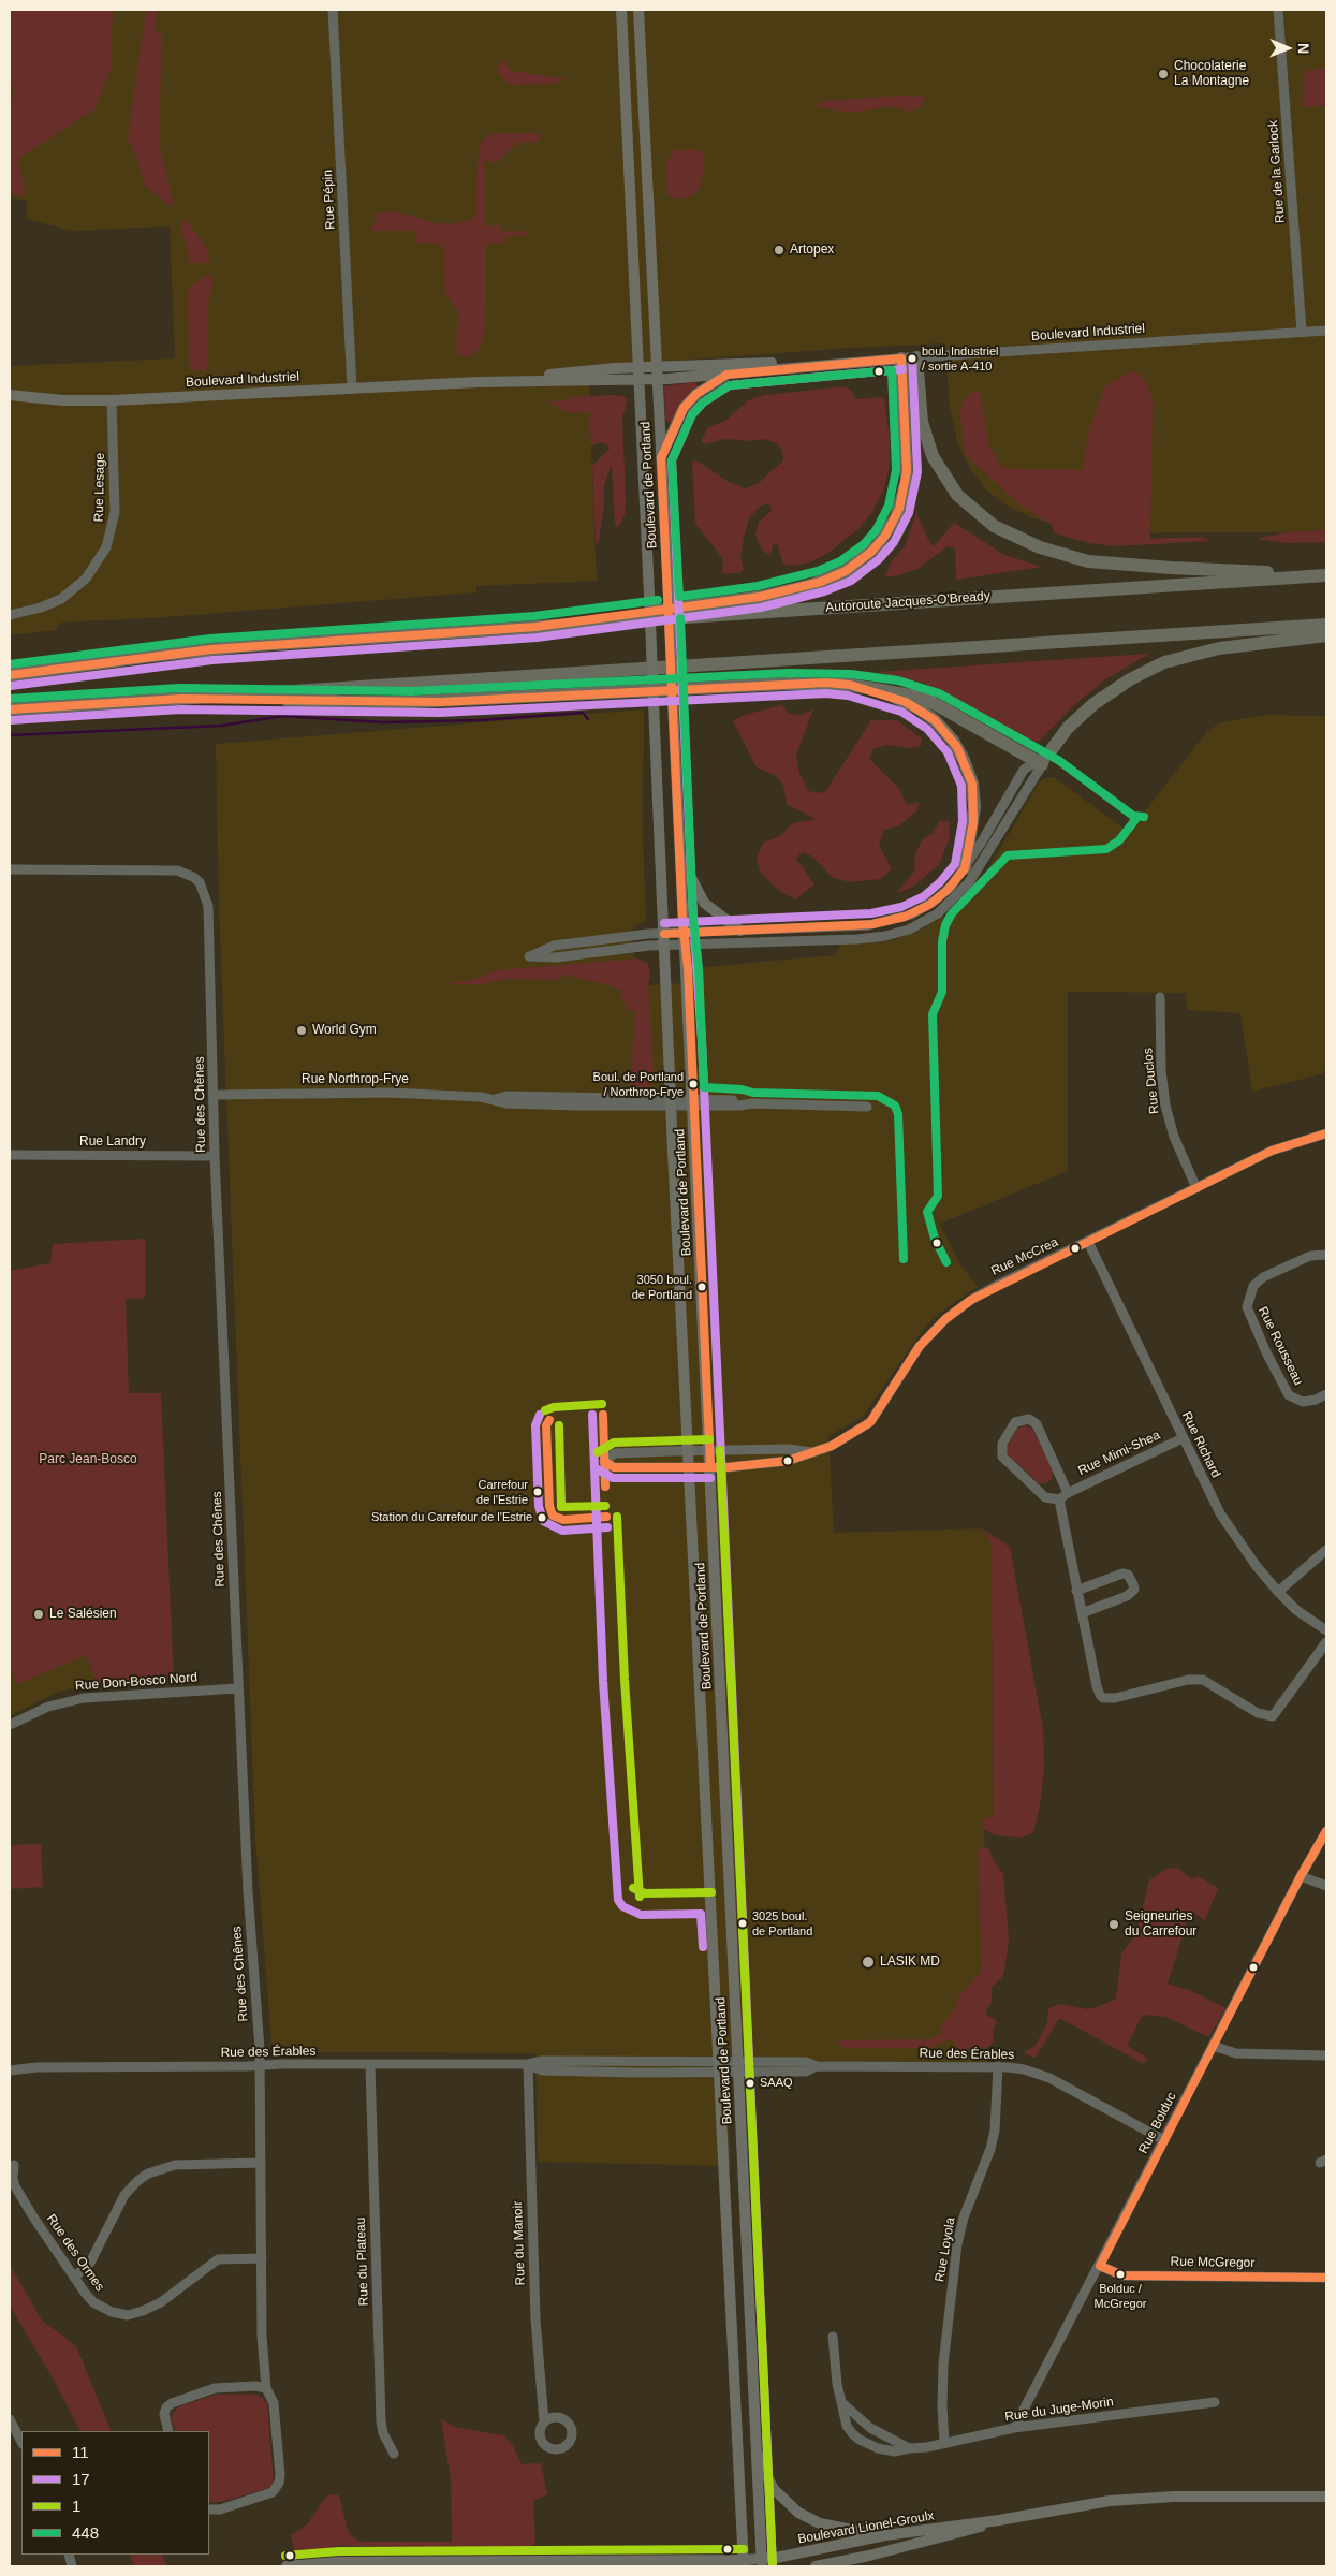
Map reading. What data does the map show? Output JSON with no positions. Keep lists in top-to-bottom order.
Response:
{
  "streets": {
    "highway": ["Autoroute Jacques-O'Bready"],
    "main road": ["Boulevard Industriel", "Boulevard de Portland", "Boulevard Lionel-Groulx"],
    "street": [
      "Rue de la Garlock",
      "Rue Pépin",
      "Rue Lesage",
      "Rue Northrop-Frye",
      "Rue Duclos",
      "Rue des Chênes",
      "Rue Landry",
      "Rue McCrea",
      "Rue Rousseau",
      "Rue Richard",
      "Rue Mimi-Shea",
      "Rue Don-Bosco Nord",
      "Rue des Érables",
      "Rue Bolduc",
      "Rue du Manoir",
      "Rue Loyola",
      "Rue des Ormes",
      "Rue du Plateau",
      "Rue McGregor",
      "Rue du Juge-Morin"
    ]
  },
  "crossings": [
    ["Rue de la Garlock", "Boulevard Industriel"],
    ["Rue Pépin", "Boulevard Industriel"],
    ["Boulevard Industriel", "Boulevard de Portland"],
    ["Boulevard Industriel", "Rue Lesage"],
    ["Boulevard de Portland", "Rue Northrop-Frye"],
    ["Boulevard de Portland", "Rue McCrea"],
    ["Boulevard de Portland", "Rue des Érables"],
    ["Boulevard de Portland", "Boulevard Lionel-Groulx"],
    ["Rue Northrop-Frye", "Rue des Chênes"],
    ["Rue Duclos", "Rue McCrea"],
    ["Rue des Chênes", "Rue Landry"],
    ["Rue des Chênes", "Rue Don-Bosco Nord"],
    ["Rue des Chênes", "Rue des Érables"],
    ["Rue des Chênes", "Rue des Ormes"],
    ["Rue McCrea", "Rue Richard"],
    ["Rue Richard", "Rue Mimi-Shea"],
    ["Rue des Érables", "Rue Bolduc"],
    ["Rue des Érables", "Rue du Manoir"],
    ["Rue des Érables", "Rue Loyola"],
    ["Rue des Érables", "Rue du Plateau"],
    ["Rue Bolduc", "Rue McGregor"],
    ["Rue Bolduc", "Rue du Juge-Morin"],
    ["Rue Loyola", "Rue du Juge-Morin"]
  ],
  "parks": ["Parc Jean-Bosco"],
  "places": [
    "Chocolaterie La Montagne",
    "Artopex",
    "boul. Industriel / sortie A-410",
    "World Gym",
    "Boul. de Portland / Northrop-Frye",
    "3050 boul. de Portland",
    "Carrefour de l'Estrie",
    "Station du Carrefour de l'Estrie",
    "Le Salésien",
    "3025 boul. de Portland",
    "Seigneuries du Carrefour",
    "LASIK MD",
    "SAAQ",
    "Bolduc / McGregor"
  ],
  "lines": [
    "transit line 11",
    "transit line 17",
    "transit line 448",
    "transit line 1"
  ],
  "legend": [
    "11",
    "17",
    "1",
    "448"
  ],
  "north": "right"
}
